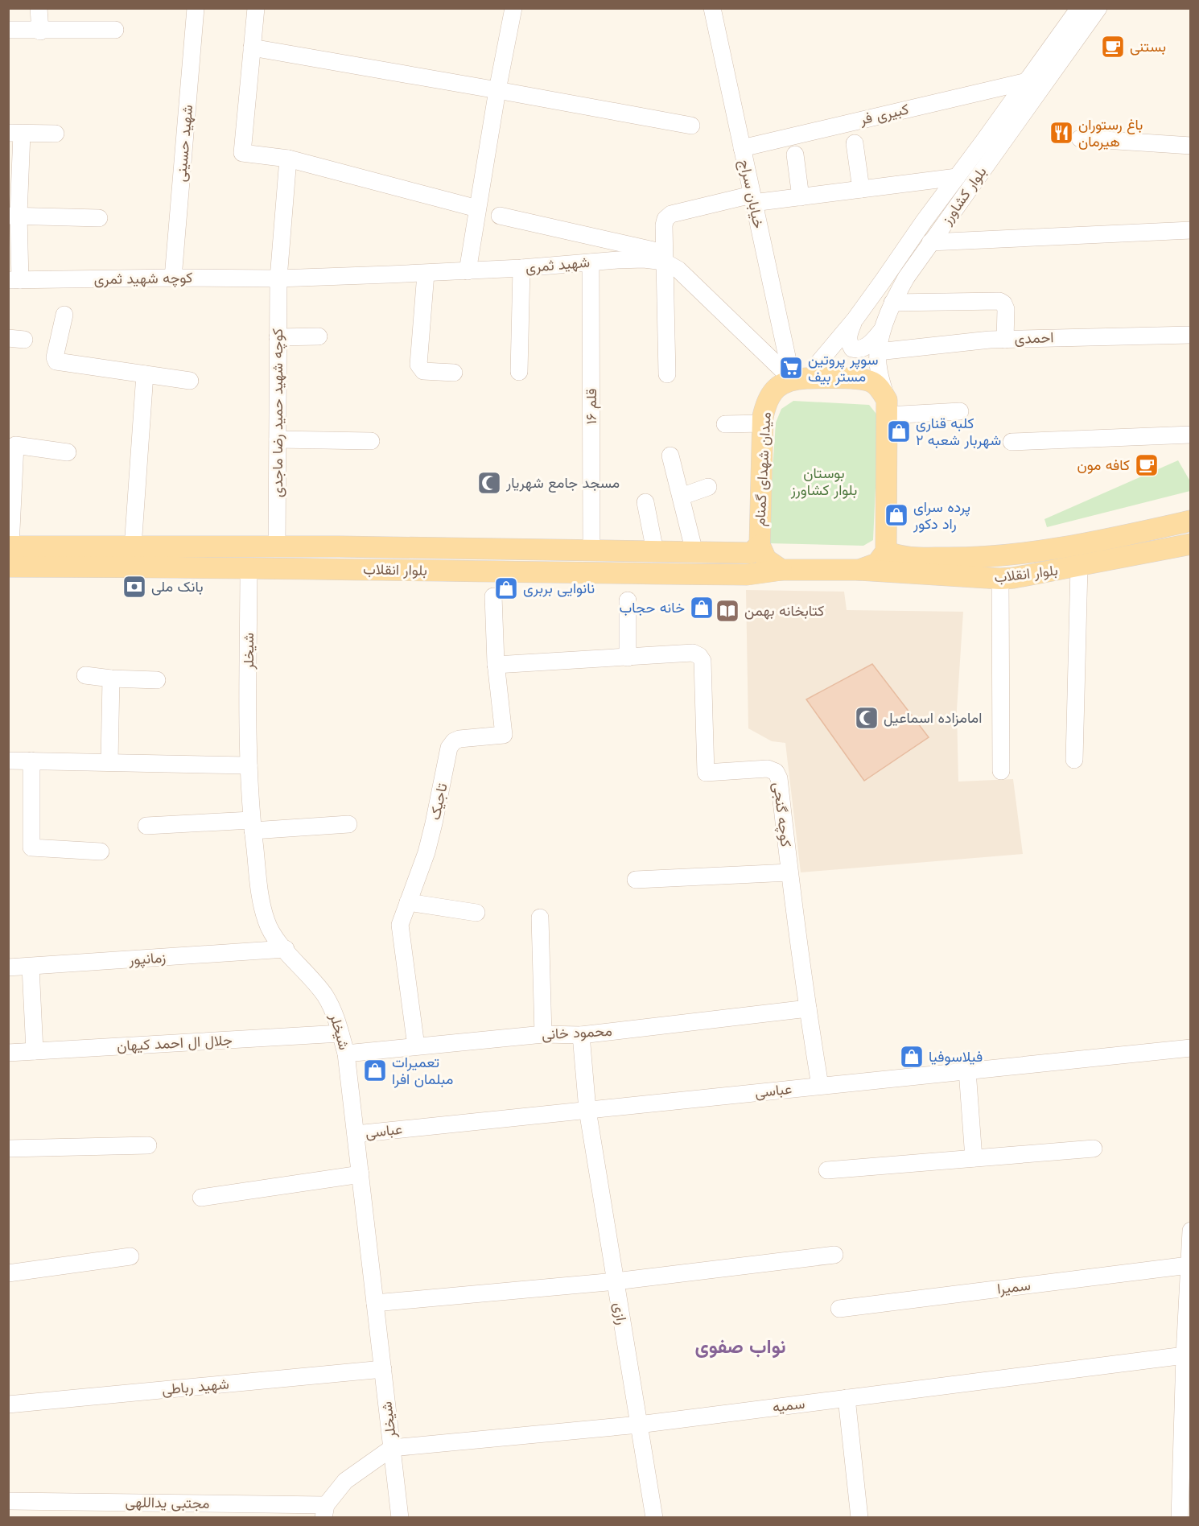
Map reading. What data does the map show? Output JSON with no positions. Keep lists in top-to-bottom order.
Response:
{
  "streets": {
    "main road": ["میدان شهدای گمنام", "بلوار انقلاب"],
    "street": [
      "کبیری فر",
      "شهید حسینی",
      "خیابان سراج",
      "بلوار کشاورز",
      "شهید ثمری",
      "کوچه شهید ثمری",
      "احمدی",
      "قلم ۱۶",
      "کوچه شهید حمید رضا ماجدی",
      "شیخلر",
      "تاجیک",
      "کوچه گنجی",
      "زمانپور",
      "محمود خانی",
      "جلال ال احمد کیهان",
      "عباسی",
      "سمیرا",
      "رازی",
      "شهید رباطی",
      "سمیه",
      "مجتبی یداللهی"
    ]
  },
  "crossings": [
    ["کبیری فر", "خیابان سراج"],
    ["کبیری فر", "بلوار کشاورز"],
    ["شهید حسینی", "کوچه شهید ثمری"],
    ["خیابان سراج", "بلوار کشاورز"],
    ["خیابان سراج", "شهید ثمری"],
    ["خیابان سراج", "میدان شهدای گمنام"],
    ["بلوار کشاورز", "شهید ثمری"],
    ["بلوار کشاورز", "احمدی"],
    ["بلوار کشاورز", "میدان شهدای گمنام"],
    ["شهید ثمری", "کوچه شهید ثمری"],
    ["شهید ثمری", "قلم ۱۶"],
    ["شهید ثمری", "کوچه شهید حمید رضا ماجدی"],
    ["شهید ثمری", "میدان شهدای گمنام"],
    ["کوچه شهید ثمری", "کوچه شهید حمید رضا ماجدی"],
    ["قلم ۱۶", "بلوار انقلاب"],
    ["کوچه شهید حمید رضا ماجدی", "بلوار انقلاب"],
    ["میدان شهدای گمنام", "بلوار انقلاب"],
    ["بلوار انقلاب", "شیخلر"],
    ["شیخلر", "زمانپور"],
    ["شیخلر", "محمود خانی"],
    ["شیخلر", "جلال ال احمد کیهان"],
    ["شیخلر", "عباسی"],
    ["شیخلر", "شهید رباطی"],
    ["شیخلر", "سمیه"],
    ["تاجیک", "کوچه گنجی"],
    ["تاجیک", "محمود خانی"],
    ["کوچه گنجی", "محمود خانی"],
    ["کوچه گنجی", "عباسی"],
    ["محمود خانی", "رازی"],
    ["عباسی", "رازی"],
    ["رازی", "سمیه"]
  ],
  "districts": ["نواب صفوی"],
  "parks": ["بوستان بلوار کشاورز"],
  "places": {
    "cafe": ["بستنی", "کافه مون"],
    "restaurant": ["باغ رستوران هیرمان"],
    "supermarket": ["سوپر پروتین مستر بیف"],
    "shop": [
      "کلبه قناری شهربار شعبه ۲",
      "پرده سرای راد دکور",
      "نانوایی بربری",
      "خانه حجاب",
      "فیلاسوفیا",
      "تعمیرات مبلمان افرا"
    ],
    "mosque": ["مسجد جامع شهریار", "امامزاده اسماعیل"],
    "bank": ["بانک ملی"],
    "library": ["کتابخانه بهمن"]
  }
}
